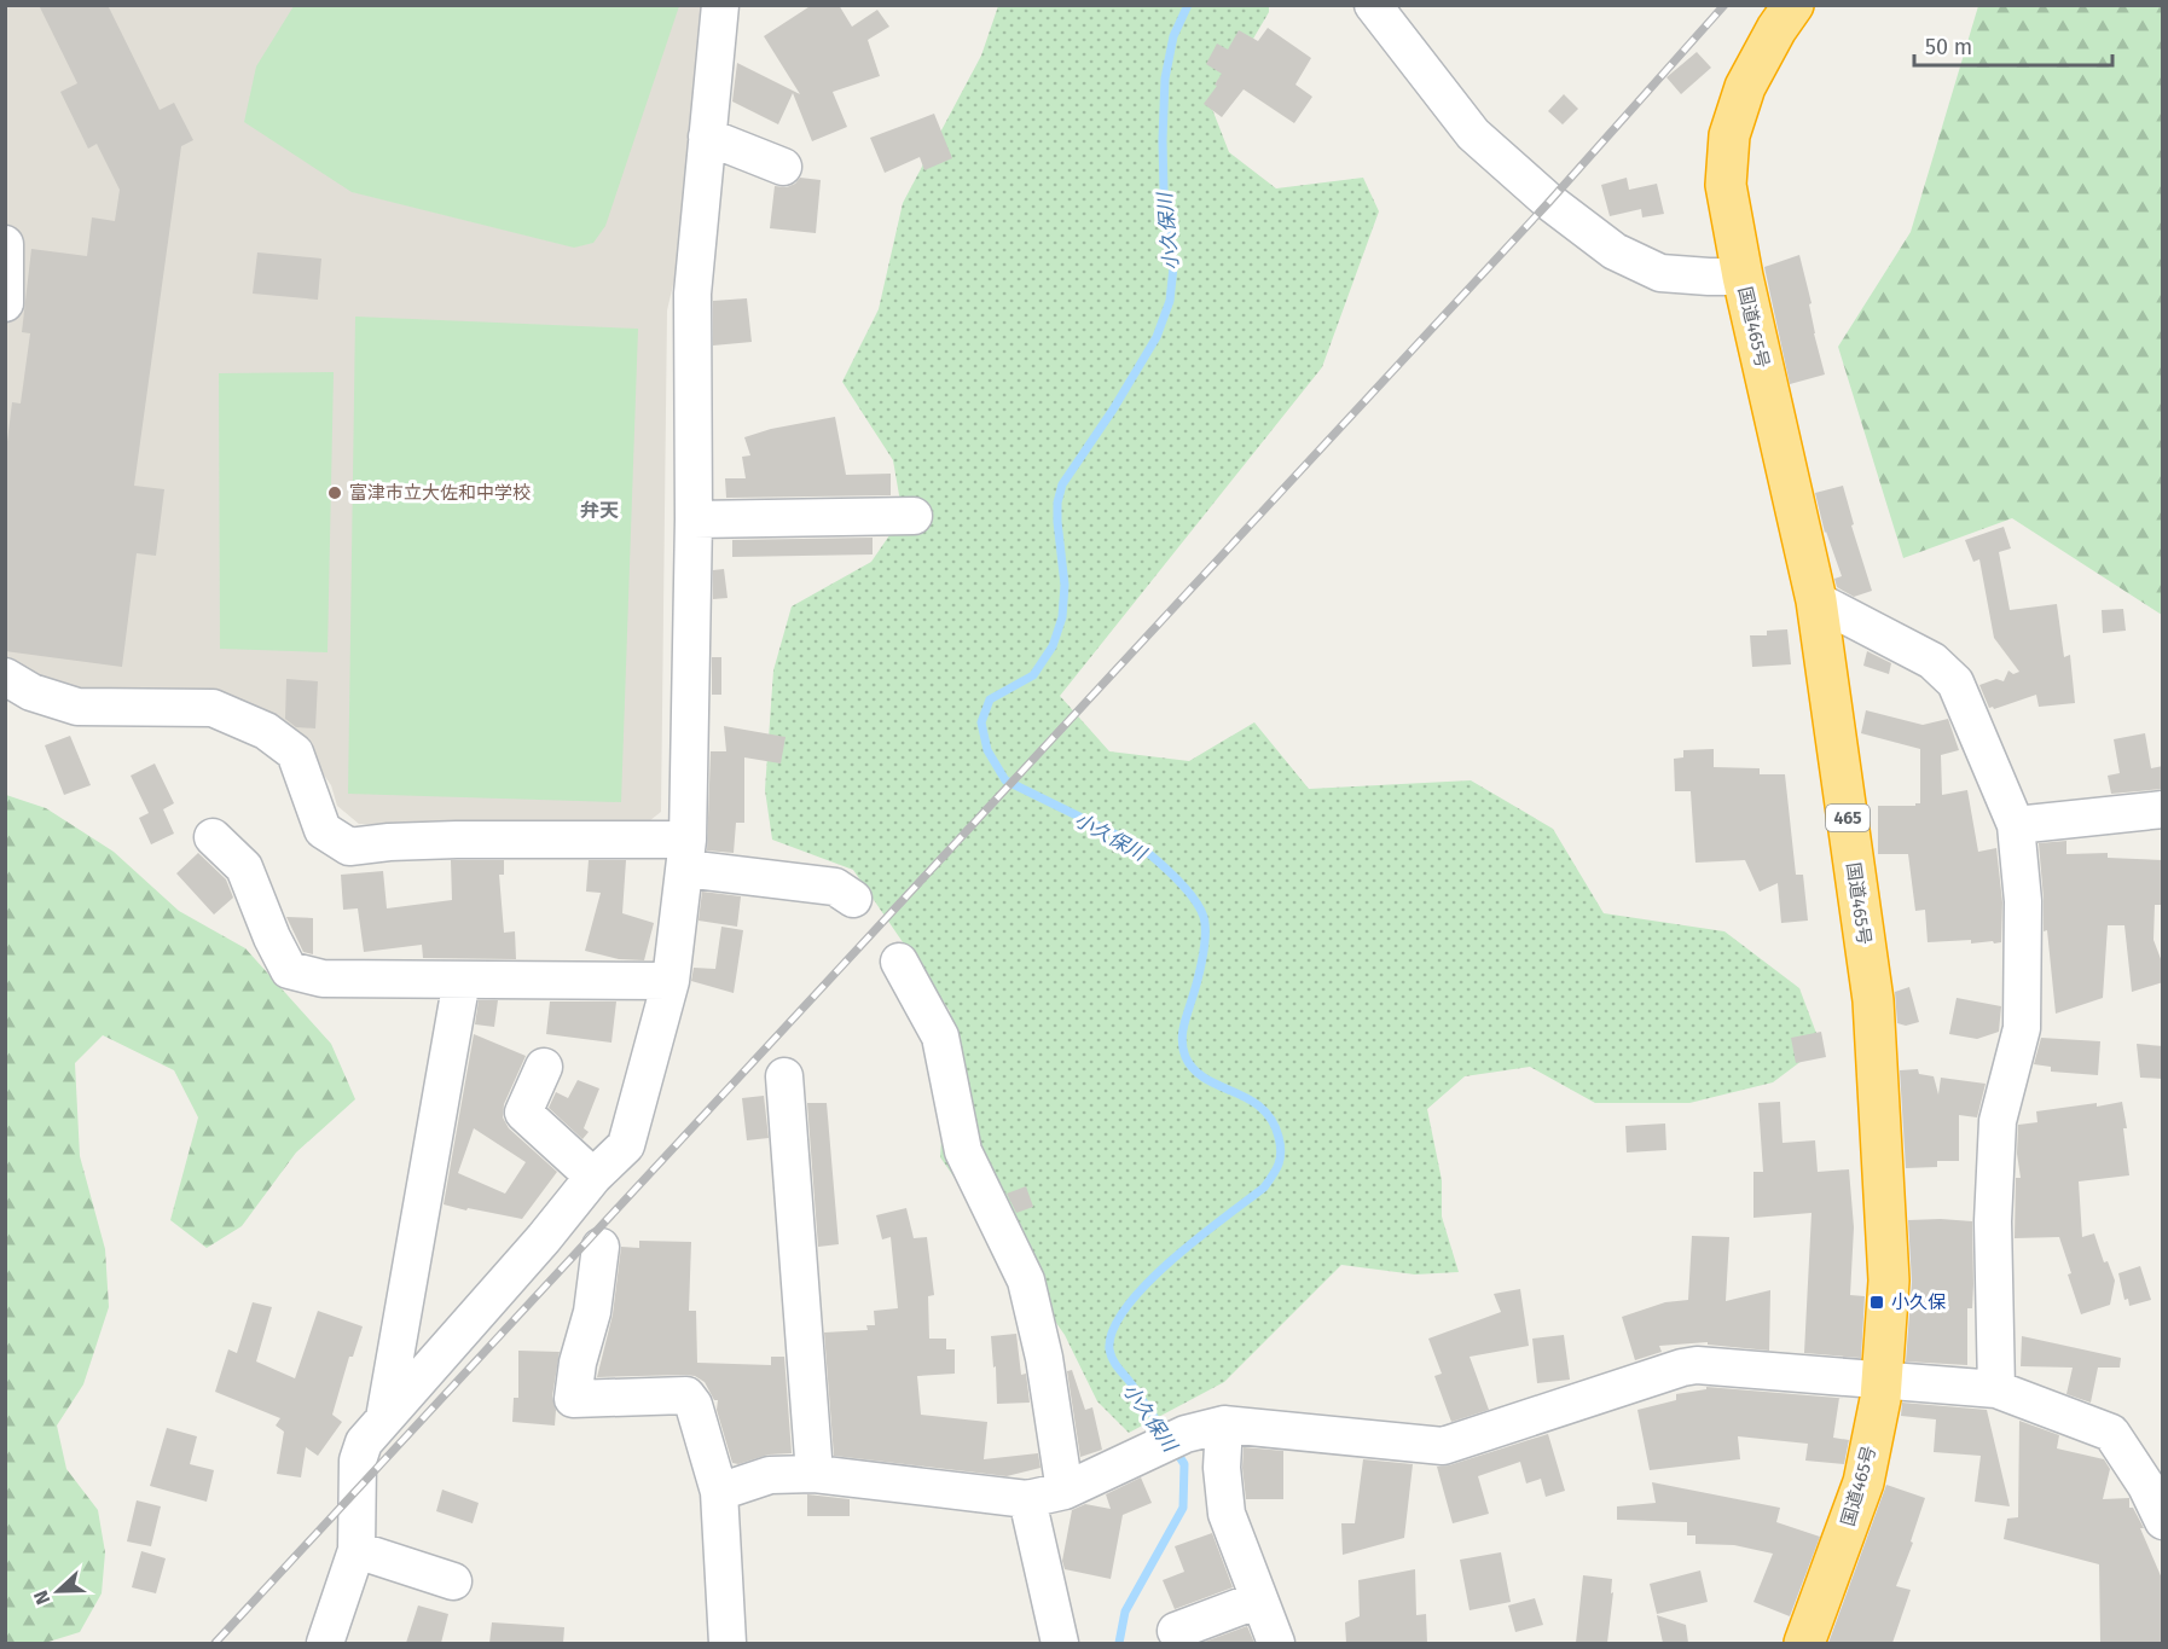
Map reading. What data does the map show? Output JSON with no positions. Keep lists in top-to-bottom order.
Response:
{
  "streets": {
    "highway": ["国道465号", "465"]
  },
  "districts": ["弁天"],
  "water": ["小久保川"],
  "places": {
    "other": ["富津市立大佐和中学校"],
    "transit": ["小久保"]
  },
  "scale_bar": "50 m",
  "north": "left"
}
